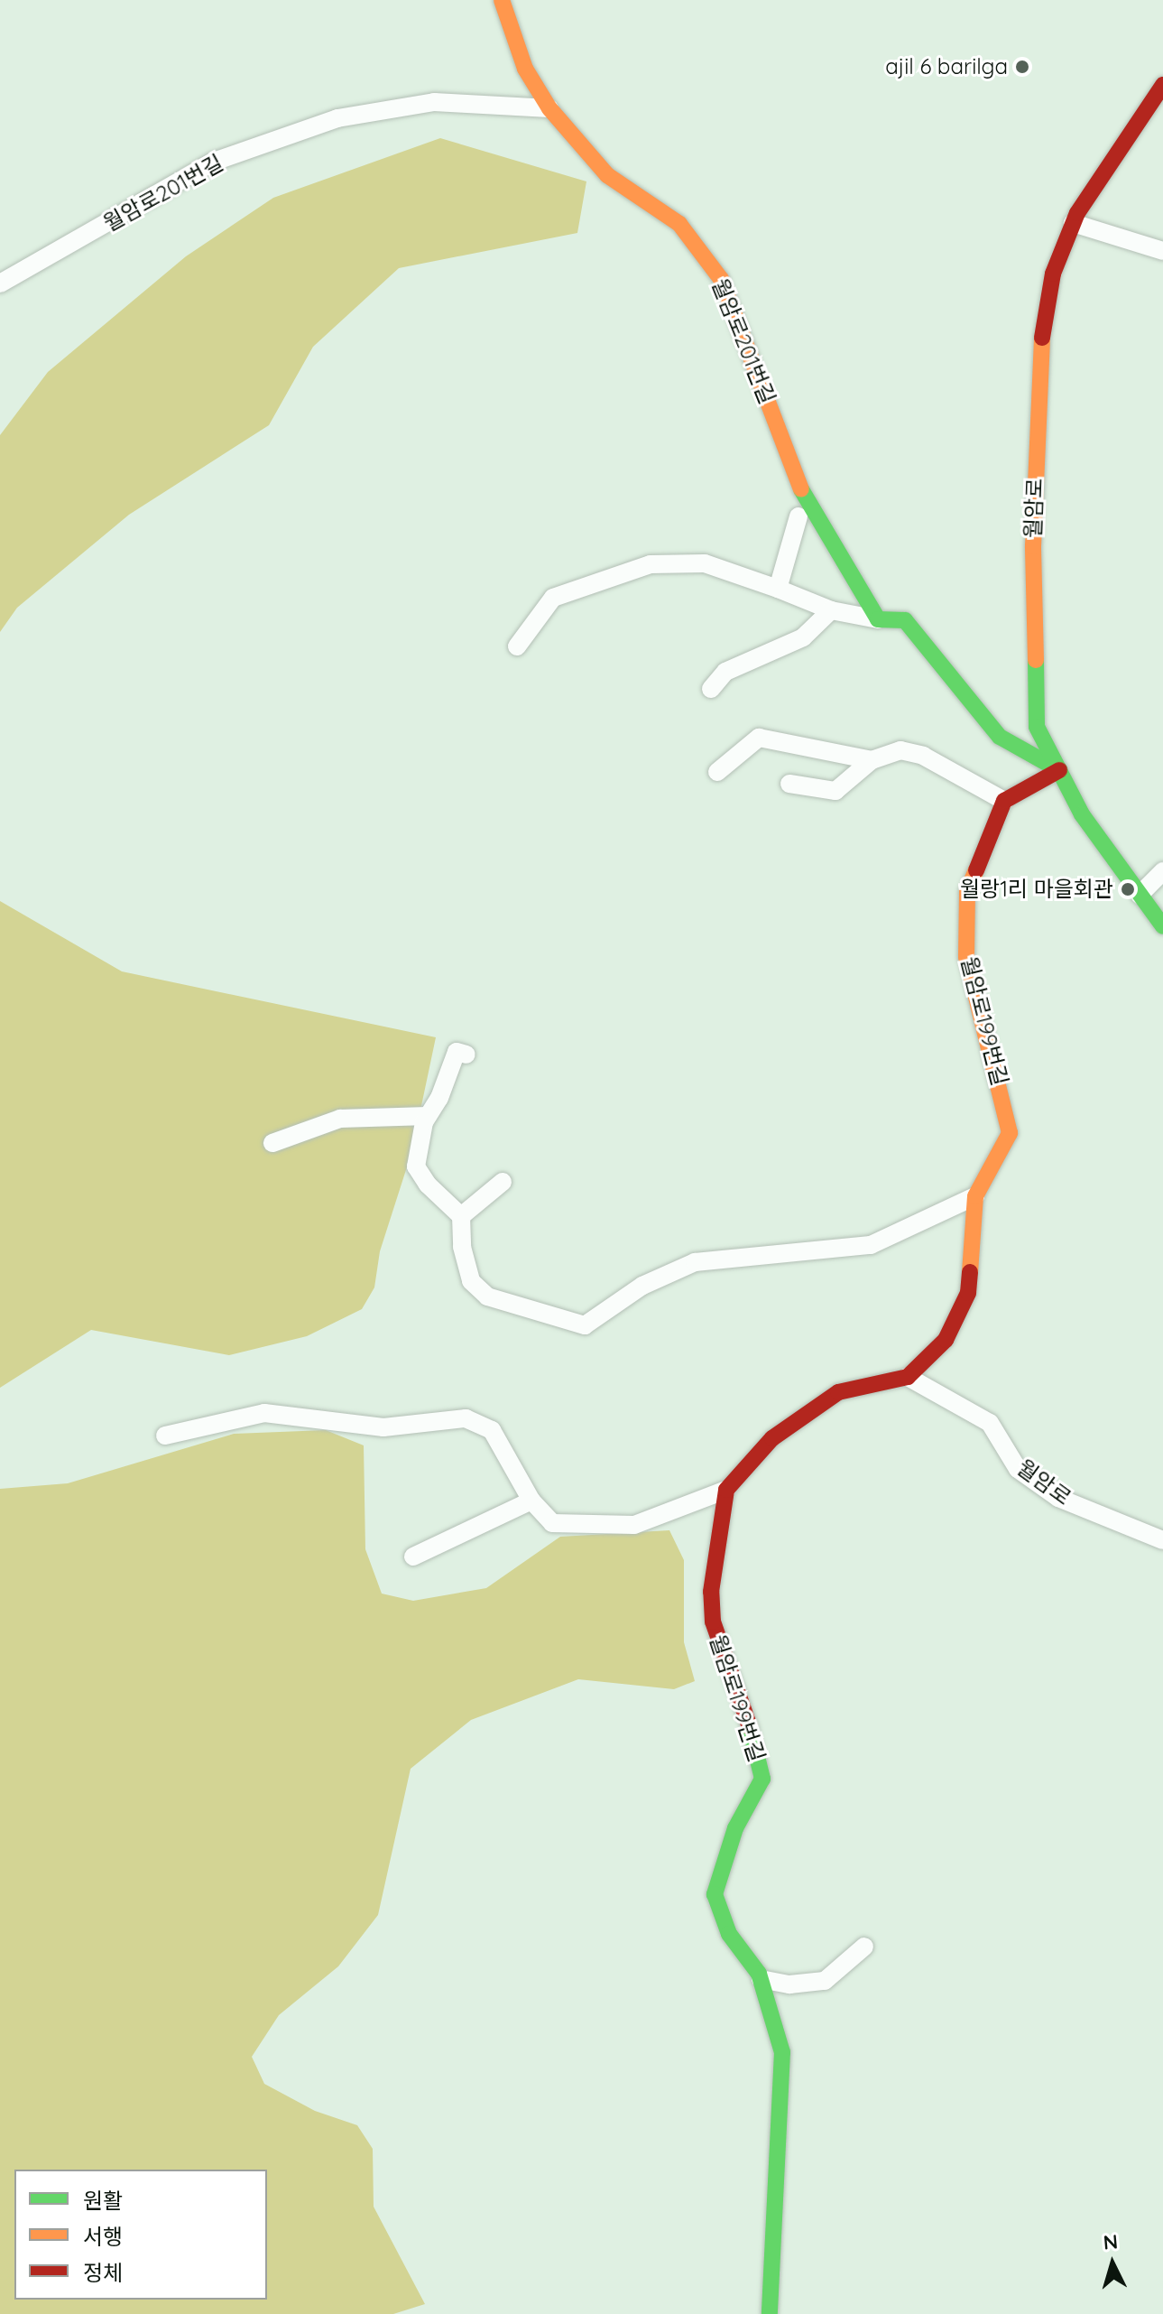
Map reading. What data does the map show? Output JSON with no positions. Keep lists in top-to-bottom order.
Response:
{
  "streets": {
    "street": ["월암로201번길", "월암로", "월암로199번길"]
  },
  "crossings": [
    ["월암로", "월암로199번길"]
  ],
  "places": ["ajil 6 barilga", "월랑1리 마을회관"],
  "legend": ["원활", "서행", "정체"],
  "north": "top"
}
